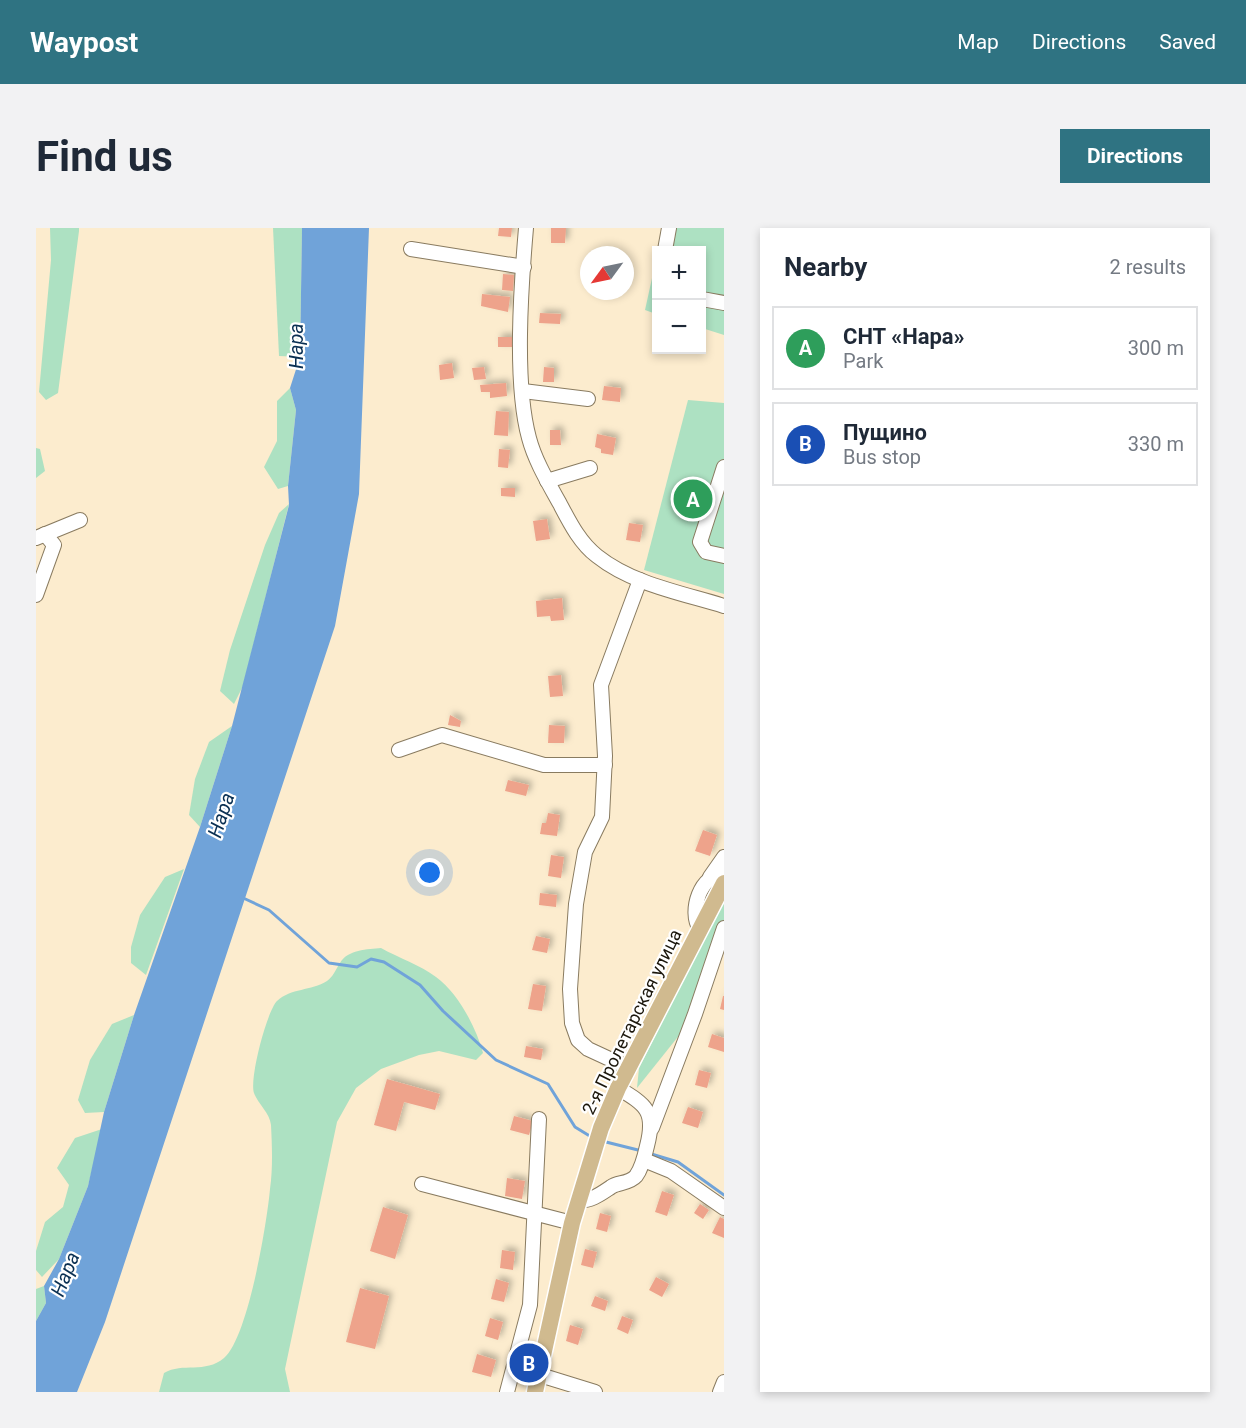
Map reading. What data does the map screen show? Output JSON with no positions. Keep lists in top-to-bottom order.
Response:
{
  "streets": {
    "main road": ["2-я Пролетарская улица"]
  },
  "water": ["Нара"],
  "north": "bottom left",
  "page": {
    "header": "Waypost",
    "nav": ["Map", "Directions", "Saved"],
    "buttons": "Directions",
    "title": "Find us",
    "heading": ["Nearby", "2 results"],
    "map_buttons": ["+", "−"],
    "list": [
      {
        "mark": "A",
        "name": "СНТ «Нара»",
        "note": "Park",
        "value": "300 m"
      },
      {
        "mark": "B",
        "name": "Пущино",
        "note": "Bus stop",
        "value": "330 m"
      }
    ],
    "pins": ["A", "B"]
  }
}
